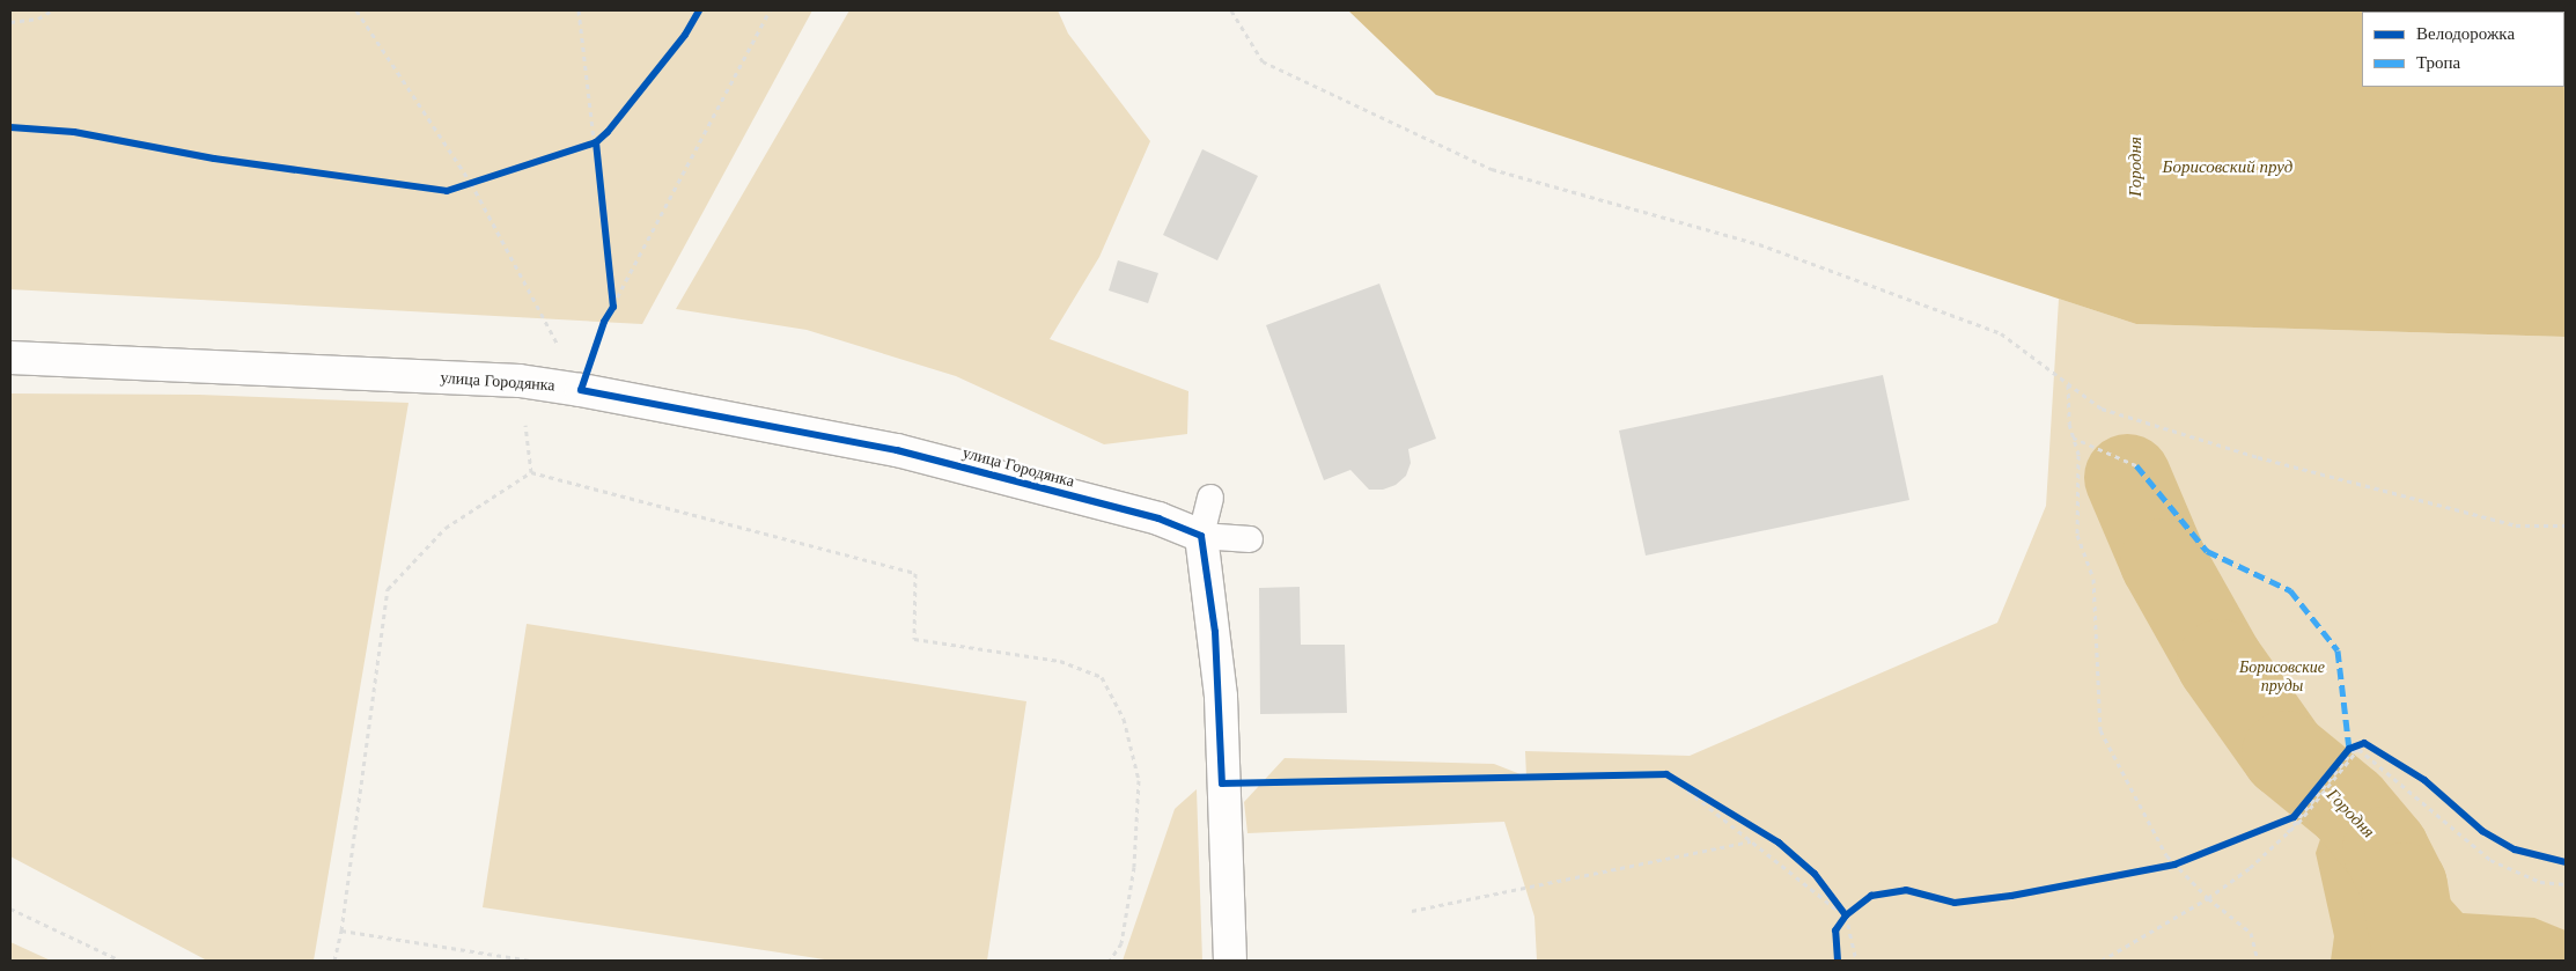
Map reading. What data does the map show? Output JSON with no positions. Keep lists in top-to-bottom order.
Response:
{
  "streets": {
    "street": ["улица Городянка"]
  },
  "water": ["Городня", "Борисовский пруд"],
  "parks": ["Борисовские пруды"],
  "legend": ["Велодорожка", "Тропа"]
}
